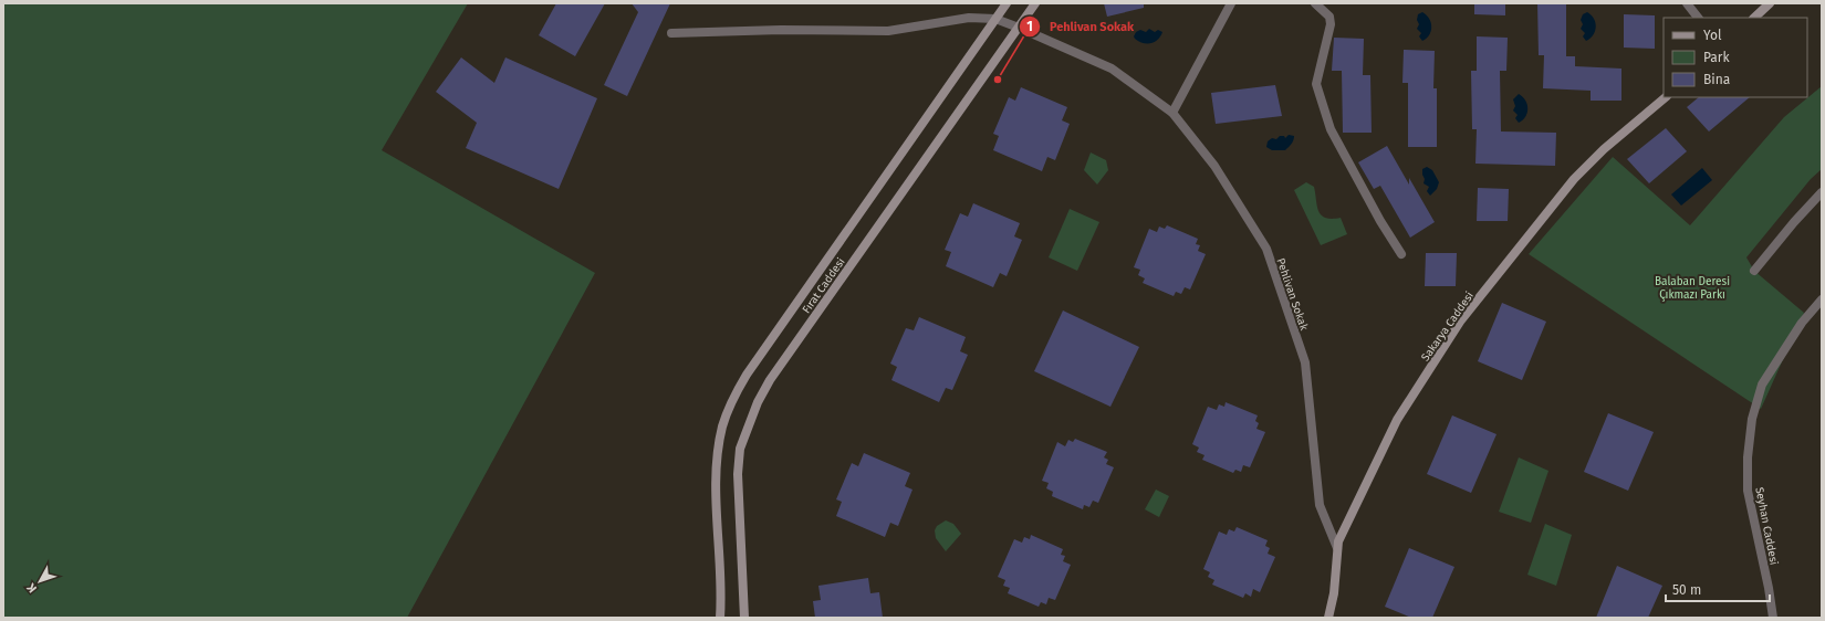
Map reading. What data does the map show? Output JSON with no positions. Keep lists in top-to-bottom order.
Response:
{
  "streets": {
    "main road": ["Fırat Caddesi", "Sakarya Caddesi"],
    "street": ["Pehlivan Sokak", "Seyhan Caddesi"]
  },
  "crossings": [
    ["Fırat Caddesi", "Pehlivan Sokak"],
    ["Pehlivan Sokak", "Sakarya Caddesi"]
  ],
  "parks": ["Balaban Deresi Çıkmazı Parkı"],
  "places": ["Pehlivan Sokak"],
  "legend": ["Yol", "Park", "Bina"],
  "scale_bar": "50 m",
  "north": "bottom left"
}
